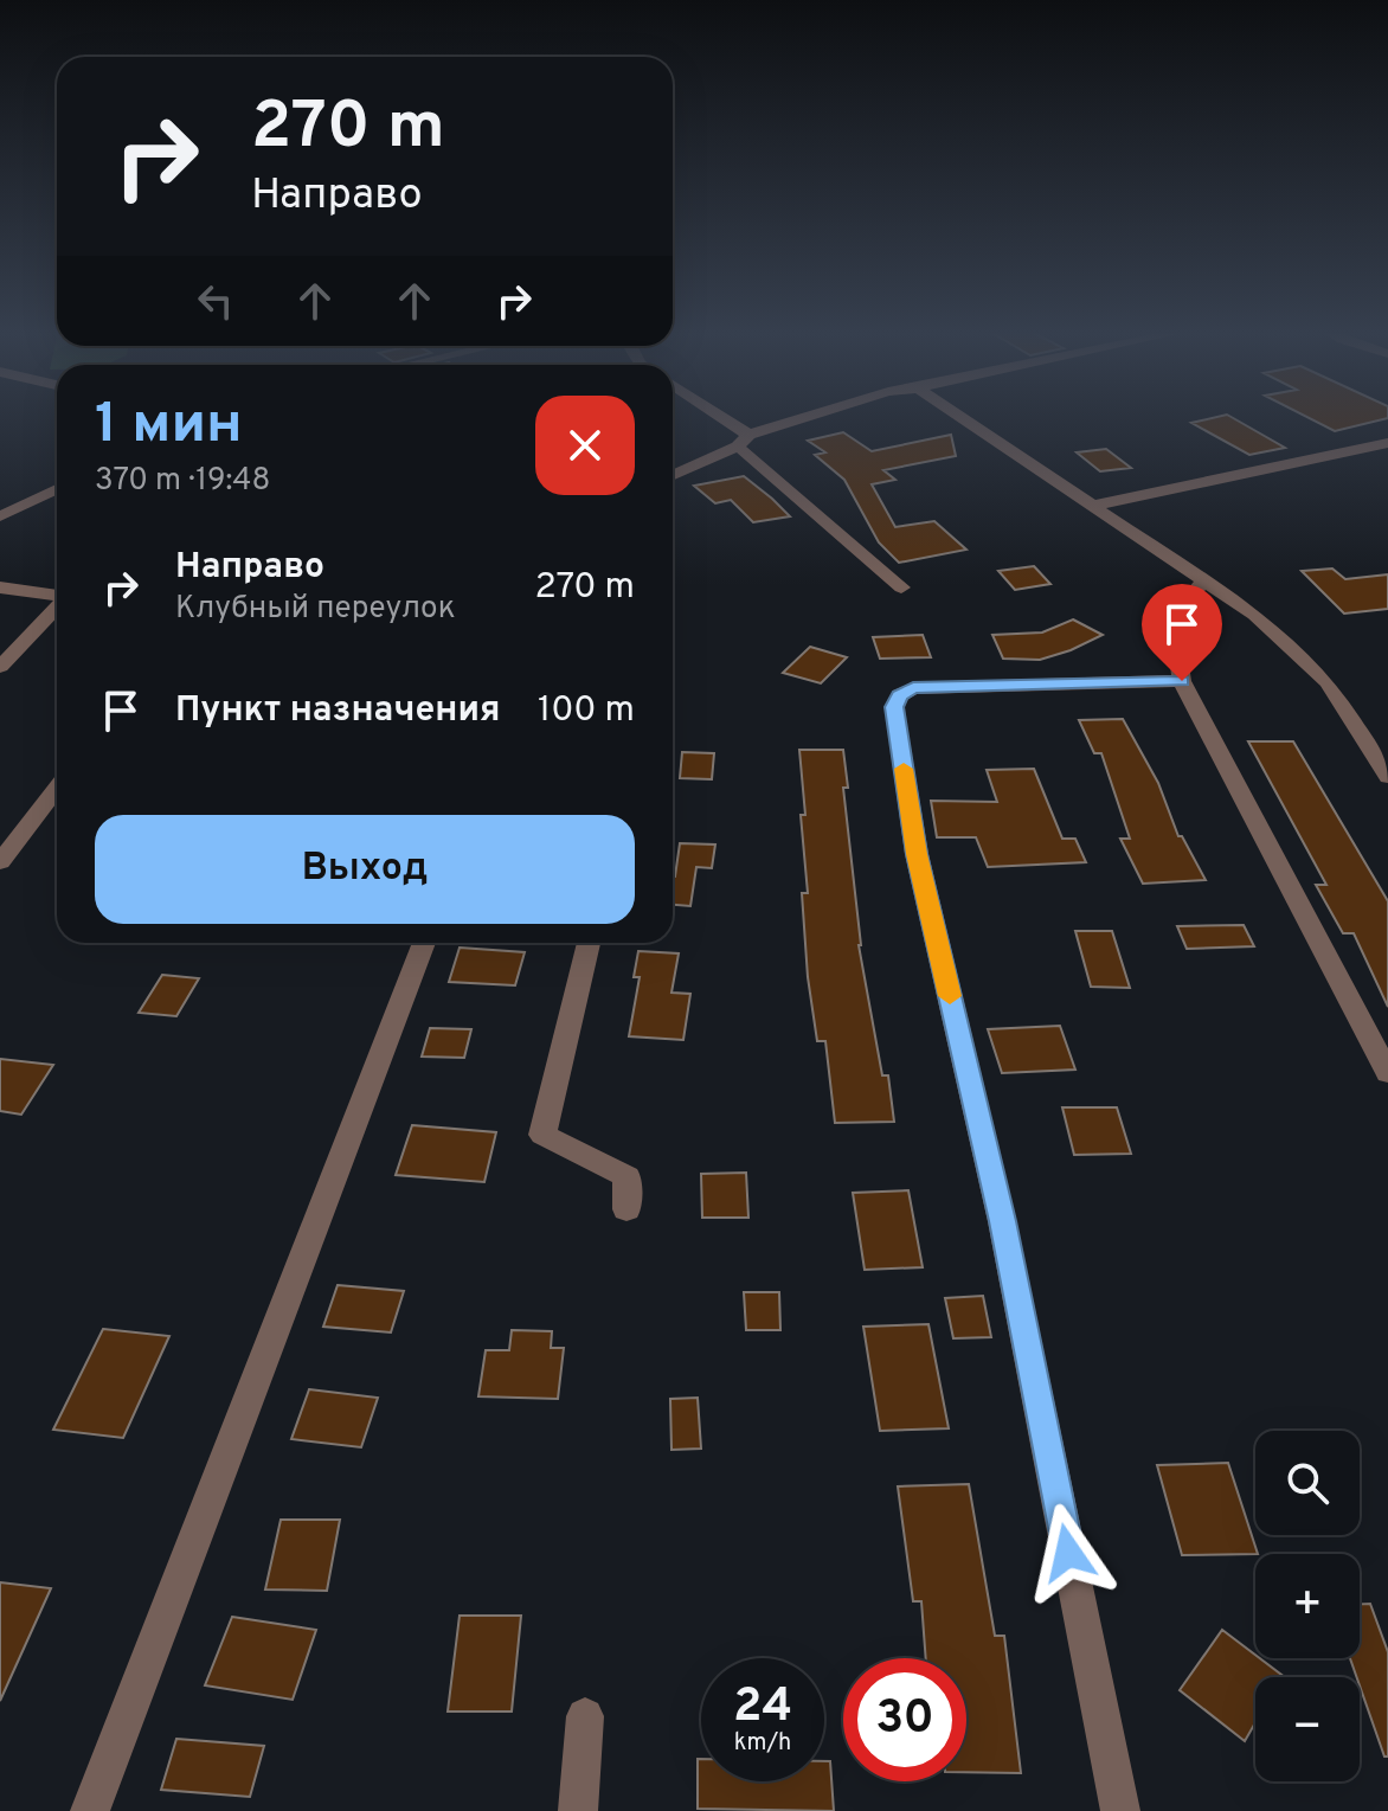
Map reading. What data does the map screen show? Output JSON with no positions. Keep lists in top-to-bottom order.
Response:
{
  "page": {
    "turn": ["270 m", "Направо"],
    "heading": ["1 мин", "370 m · 19:48"],
    "list": [
      {
        "name": "Направо",
        "note": "Клубный переулок",
        "value": "270 m"
      },
      {
        "name": "Пункт назначения",
        "value": "100 m"
      }
    ],
    "buttons": "Выход",
    "map_buttons": ["+", "−"],
    "speed": "24 km/h",
    "limit": "30"
  }
}
